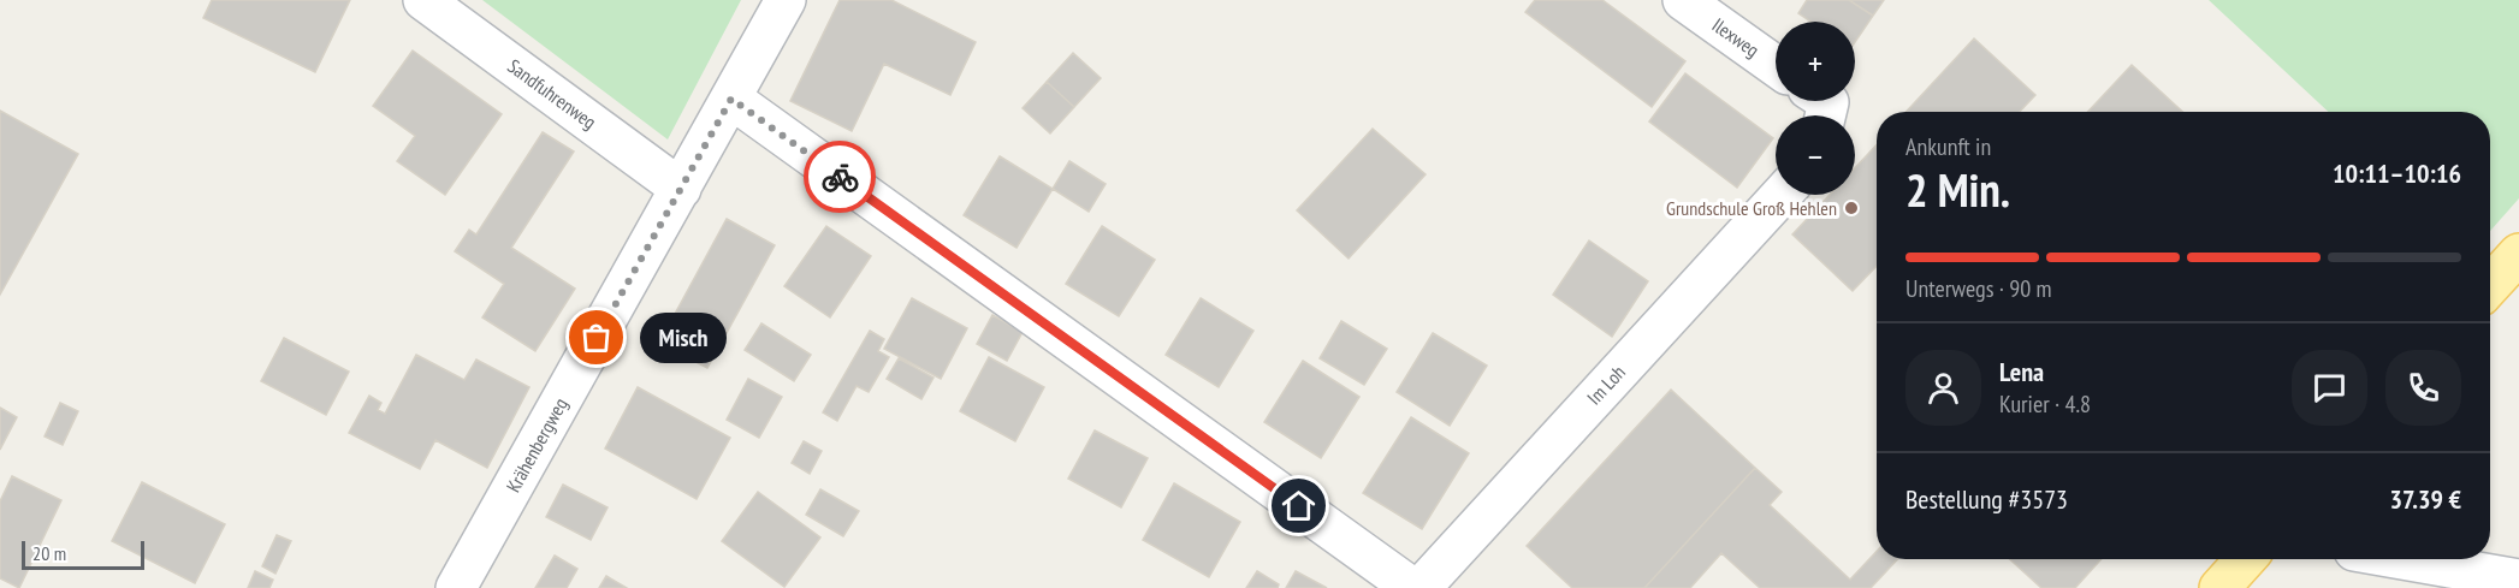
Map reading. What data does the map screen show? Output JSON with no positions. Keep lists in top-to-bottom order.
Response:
{
  "streets": {
    "street": [
      "Ilexweg",
      "Sandfuhrenweg",
      "Im Loh",
      "Krähenbergweg"
    ]
  },
  "crossings": [
    ["Sandfuhrenweg", "Krähenbergweg"]
  ],
  "places": ["Grundschule Groß Hehlen", "Misch"],
  "scale_bar": "20 m",
  "page": {
    "map_buttons": ["+", "−"],
    "heading": ["2 Min.", "Ankunft in", "10:11–10:16"],
    "panel": [
      "Lena",
      "Kurier · 4.8",
      "Bestellung #3573",
      "37.39 €"
    ],
    "bar": "Unterwegs · 90 m",
    "bubble": "Misch",
    "scale": "20 m"
  }
}
